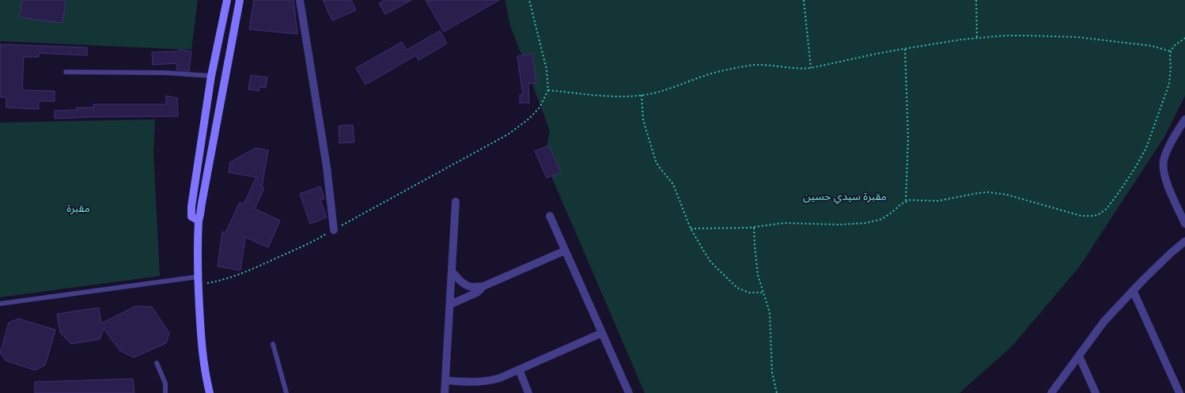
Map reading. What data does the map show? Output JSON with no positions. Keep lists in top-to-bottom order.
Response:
{
  "parks": ["مقبرة سيدي حسين", "مقبرة"]
}
